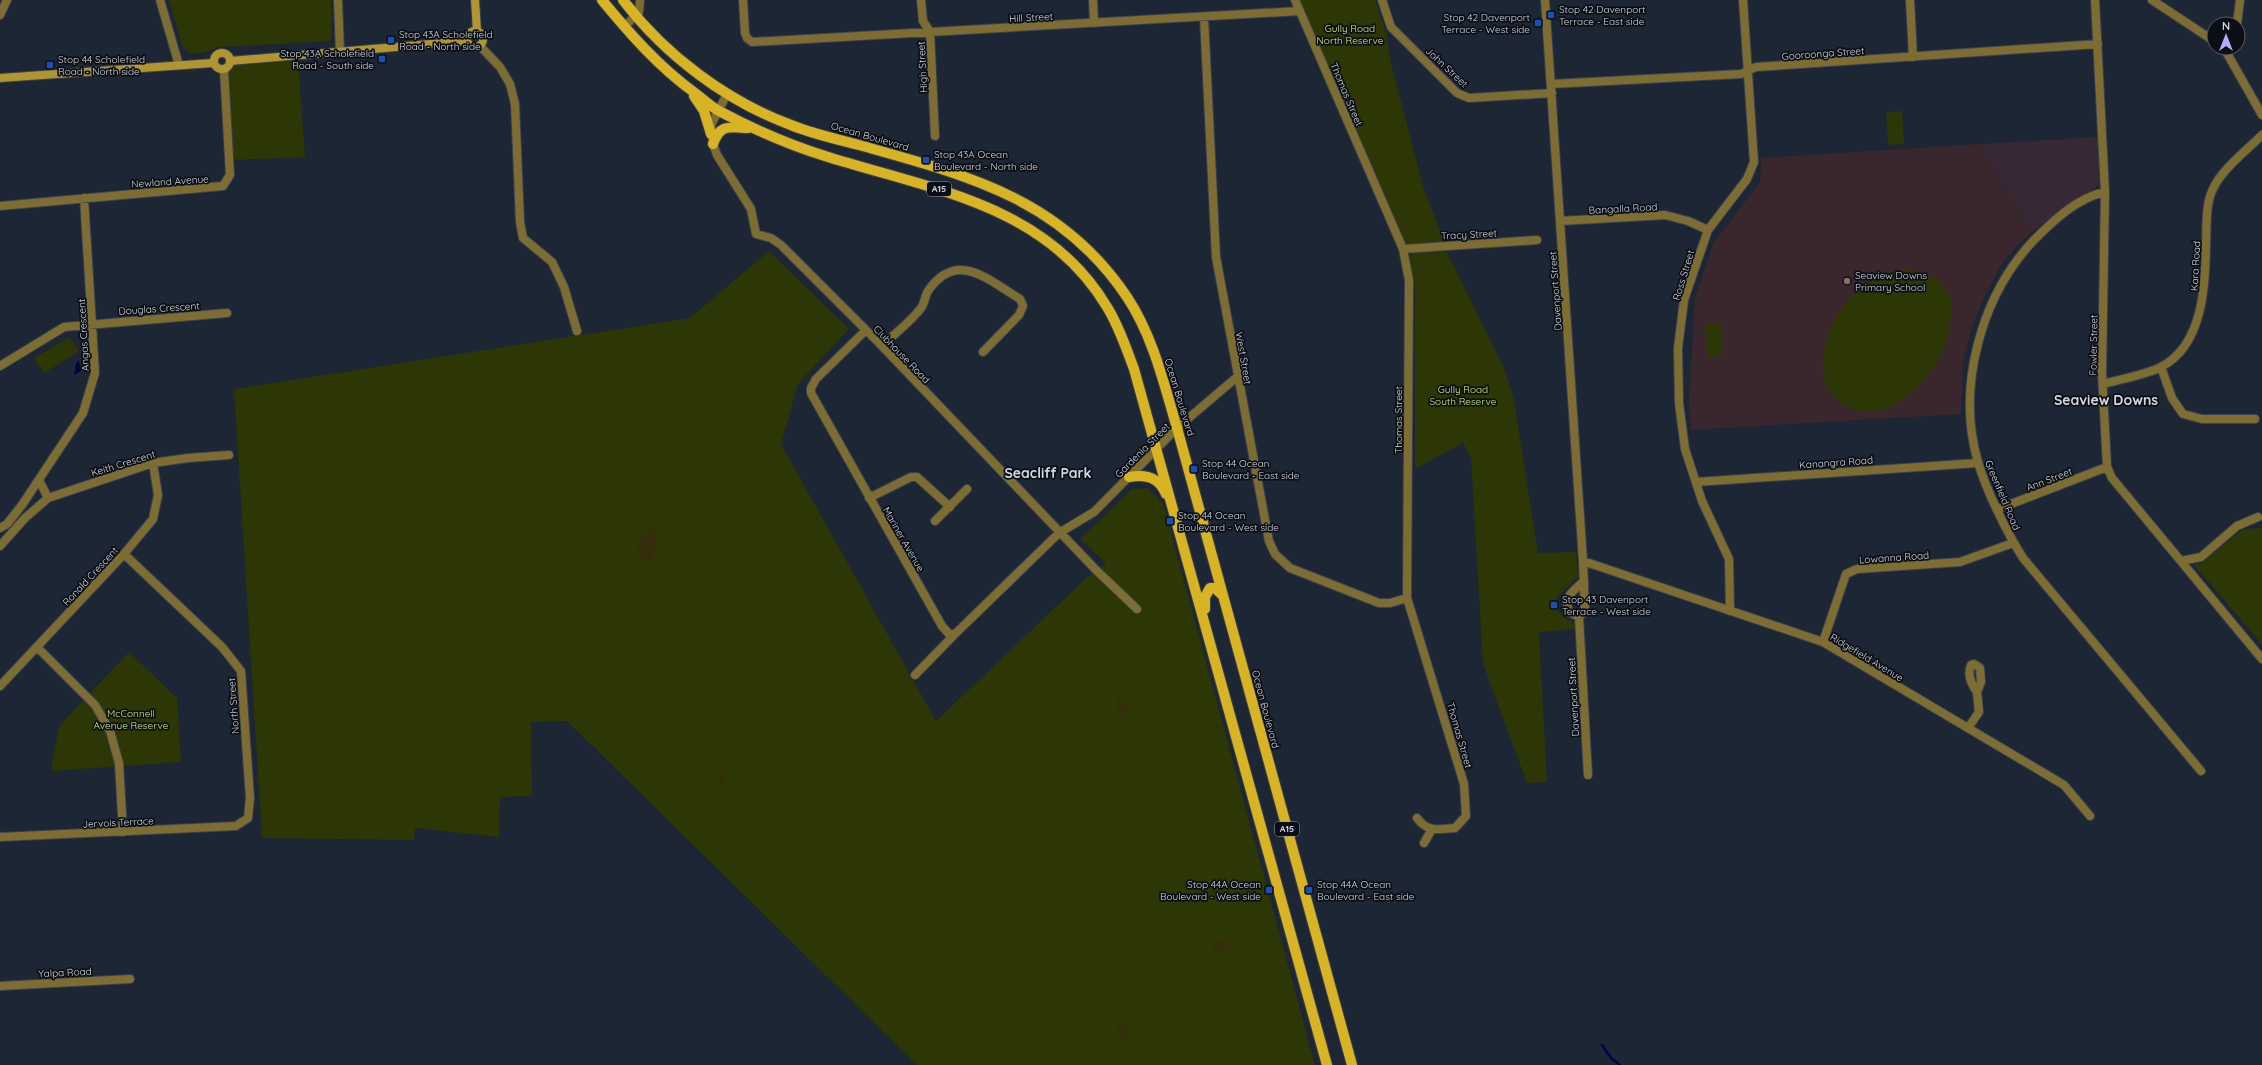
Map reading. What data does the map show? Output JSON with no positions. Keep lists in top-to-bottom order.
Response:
{
  "streets": {
    "main road": ["Ocean Boulevard", "A15"],
    "street": [
      "Hill Street",
      "Gooroonga Street",
      "High Street",
      "John Street",
      "Thomas Street",
      "Newland Avenue",
      "Bangalla Road",
      "Tracy Street",
      "Kara Road",
      "Ross Street",
      "Davenport Street",
      "Douglas Crescent",
      "Angas Crescent",
      "Fowler Street",
      "Clubhouse Road",
      "West Street",
      "Gardenia Street",
      "Kanangra Road",
      "Keith Crescent",
      "Ann Street",
      "Greenfield Road",
      "Mariner Avenue",
      "Lowanna Road",
      "Ronald Crescent",
      "Ridgefield Avenue",
      "North Street",
      "Jervois Terrace",
      "Yalpa Road"
    ]
  },
  "crossings": [
    ["Hill Street", "High Street"],
    ["Hill Street", "Thomas Street"],
    ["Hill Street", "West Street"],
    ["Gooroonga Street", "Ross Street"],
    ["Gooroonga Street", "Davenport Street"],
    ["Gooroonga Street", "Fowler Street"],
    ["John Street", "Davenport Street"],
    ["Thomas Street", "Tracy Street"],
    ["Thomas Street", "West Street"],
    ["Ocean Boulevard", "Gardenia Street"],
    ["Newland Avenue", "Angas Crescent"],
    ["A15", "Gardenia Street"],
    ["Bangalla Road", "Ross Street"],
    ["Bangalla Road", "Davenport Street"],
    ["Kara Road", "Fowler Street"],
    ["Ross Street", "Kanangra Road"],
    ["Ross Street", "Ridgefield Avenue"],
    ["Davenport Street", "Ridgefield Avenue"],
    ["Douglas Crescent", "Angas Crescent"],
    ["Fowler Street", "Ann Street"],
    ["Fowler Street", "Greenfield Road"],
    ["Clubhouse Road", "Gardenia Street"],
    ["Clubhouse Road", "Mariner Avenue"],
    ["West Street", "Gardenia Street"],
    ["Kanangra Road", "Greenfield Road"],
    ["Keith Crescent", "Ronald Crescent"],
    ["Ann Street", "Greenfield Road"],
    ["Greenfield Road", "Lowanna Road"],
    ["Lowanna Road", "Ridgefield Avenue"],
    ["Ronald Crescent", "North Street"],
    ["North Street", "Jervois Terrace"]
  ],
  "districts": ["Seaview Downs", "Seacliff Park"],
  "parks": ["Gully Road North Reserve", "Gully Road South Reserve", "McConnell Avenue Reserve"],
  "places": {
    "transit": [
      "Stop 42 Davenport Terrace - East side",
      "Stop 42 Davenport Terrace - West side",
      "Stop 43A Scholefield Road - North side",
      "Stop 43A Scholefield Road - South side",
      "Stop 44 Scholefield Road - North side",
      "Stop 43A Ocean Boulevard - North side",
      "Stop 44 Ocean Boulevard - East side",
      "Stop 44 Ocean Boulevard - West side",
      "Stop 43 Davenport Terrace - West side",
      "Stop 44A Ocean Boulevard - West side",
      "Stop 44A Ocean Boulevard - East side"
    ],
    "other": ["Seaview Downs Primary School"]
  },
  "north": "top"
}
